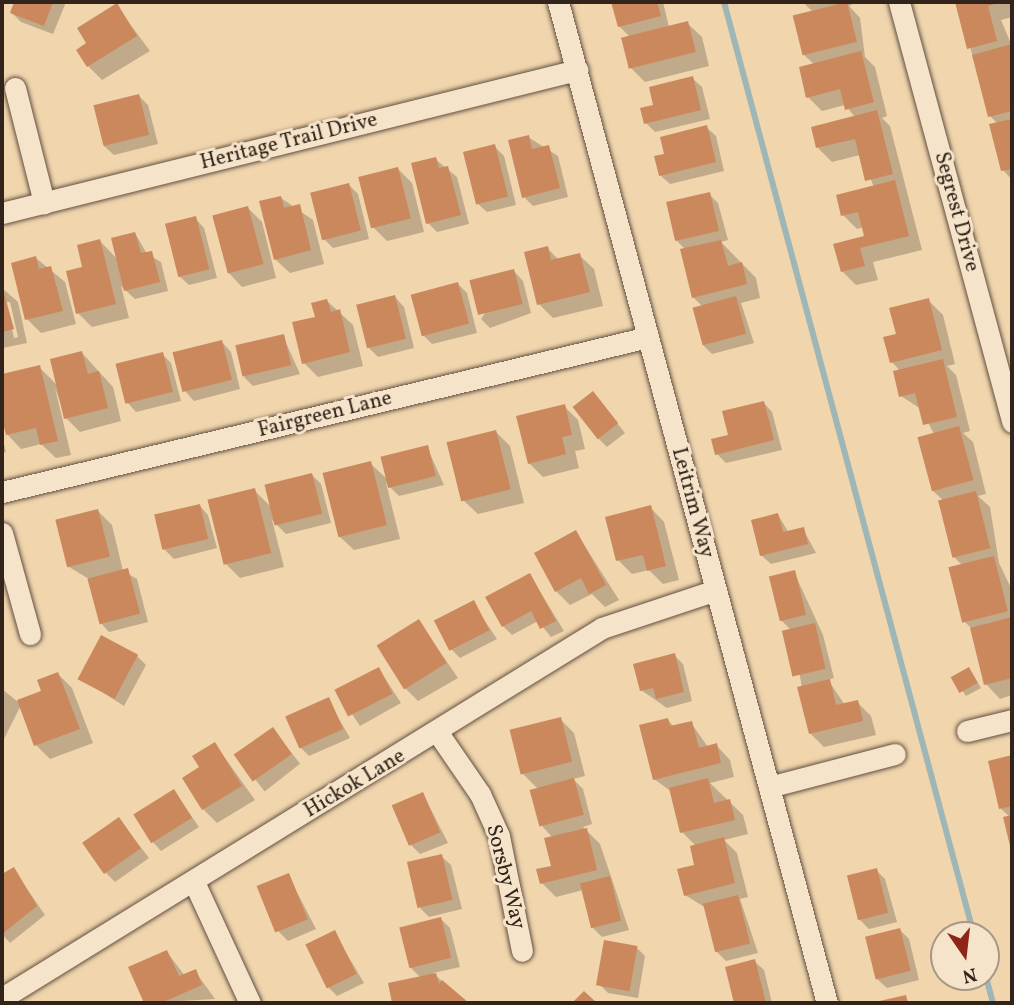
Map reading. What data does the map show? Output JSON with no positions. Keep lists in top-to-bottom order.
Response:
{
  "streets": {
    "street": [
      "Heritage Trail Drive",
      "Segrest Drive",
      "Fairgreen Lane",
      "Leitrim Way",
      "Hickok Lane",
      "Sorsby Way"
    ]
  },
  "crossings": [
    ["Heritage Trail Drive", "Leitrim Way"],
    ["Fairgreen Lane", "Leitrim Way"],
    ["Leitrim Way", "Hickok Lane"],
    ["Hickok Lane", "Sorsby Way"]
  ],
  "north": "bottom"
}
